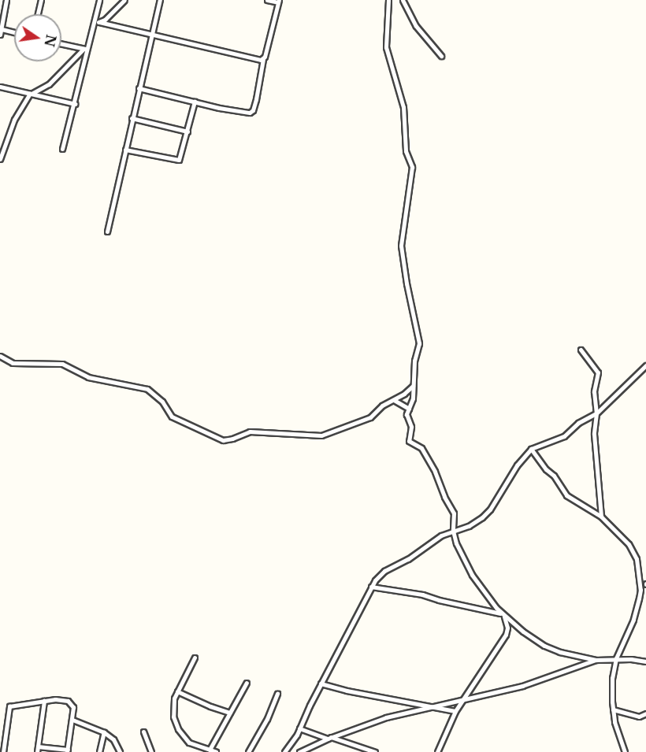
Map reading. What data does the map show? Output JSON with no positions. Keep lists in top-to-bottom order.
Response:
{
  "north": "right"
}
